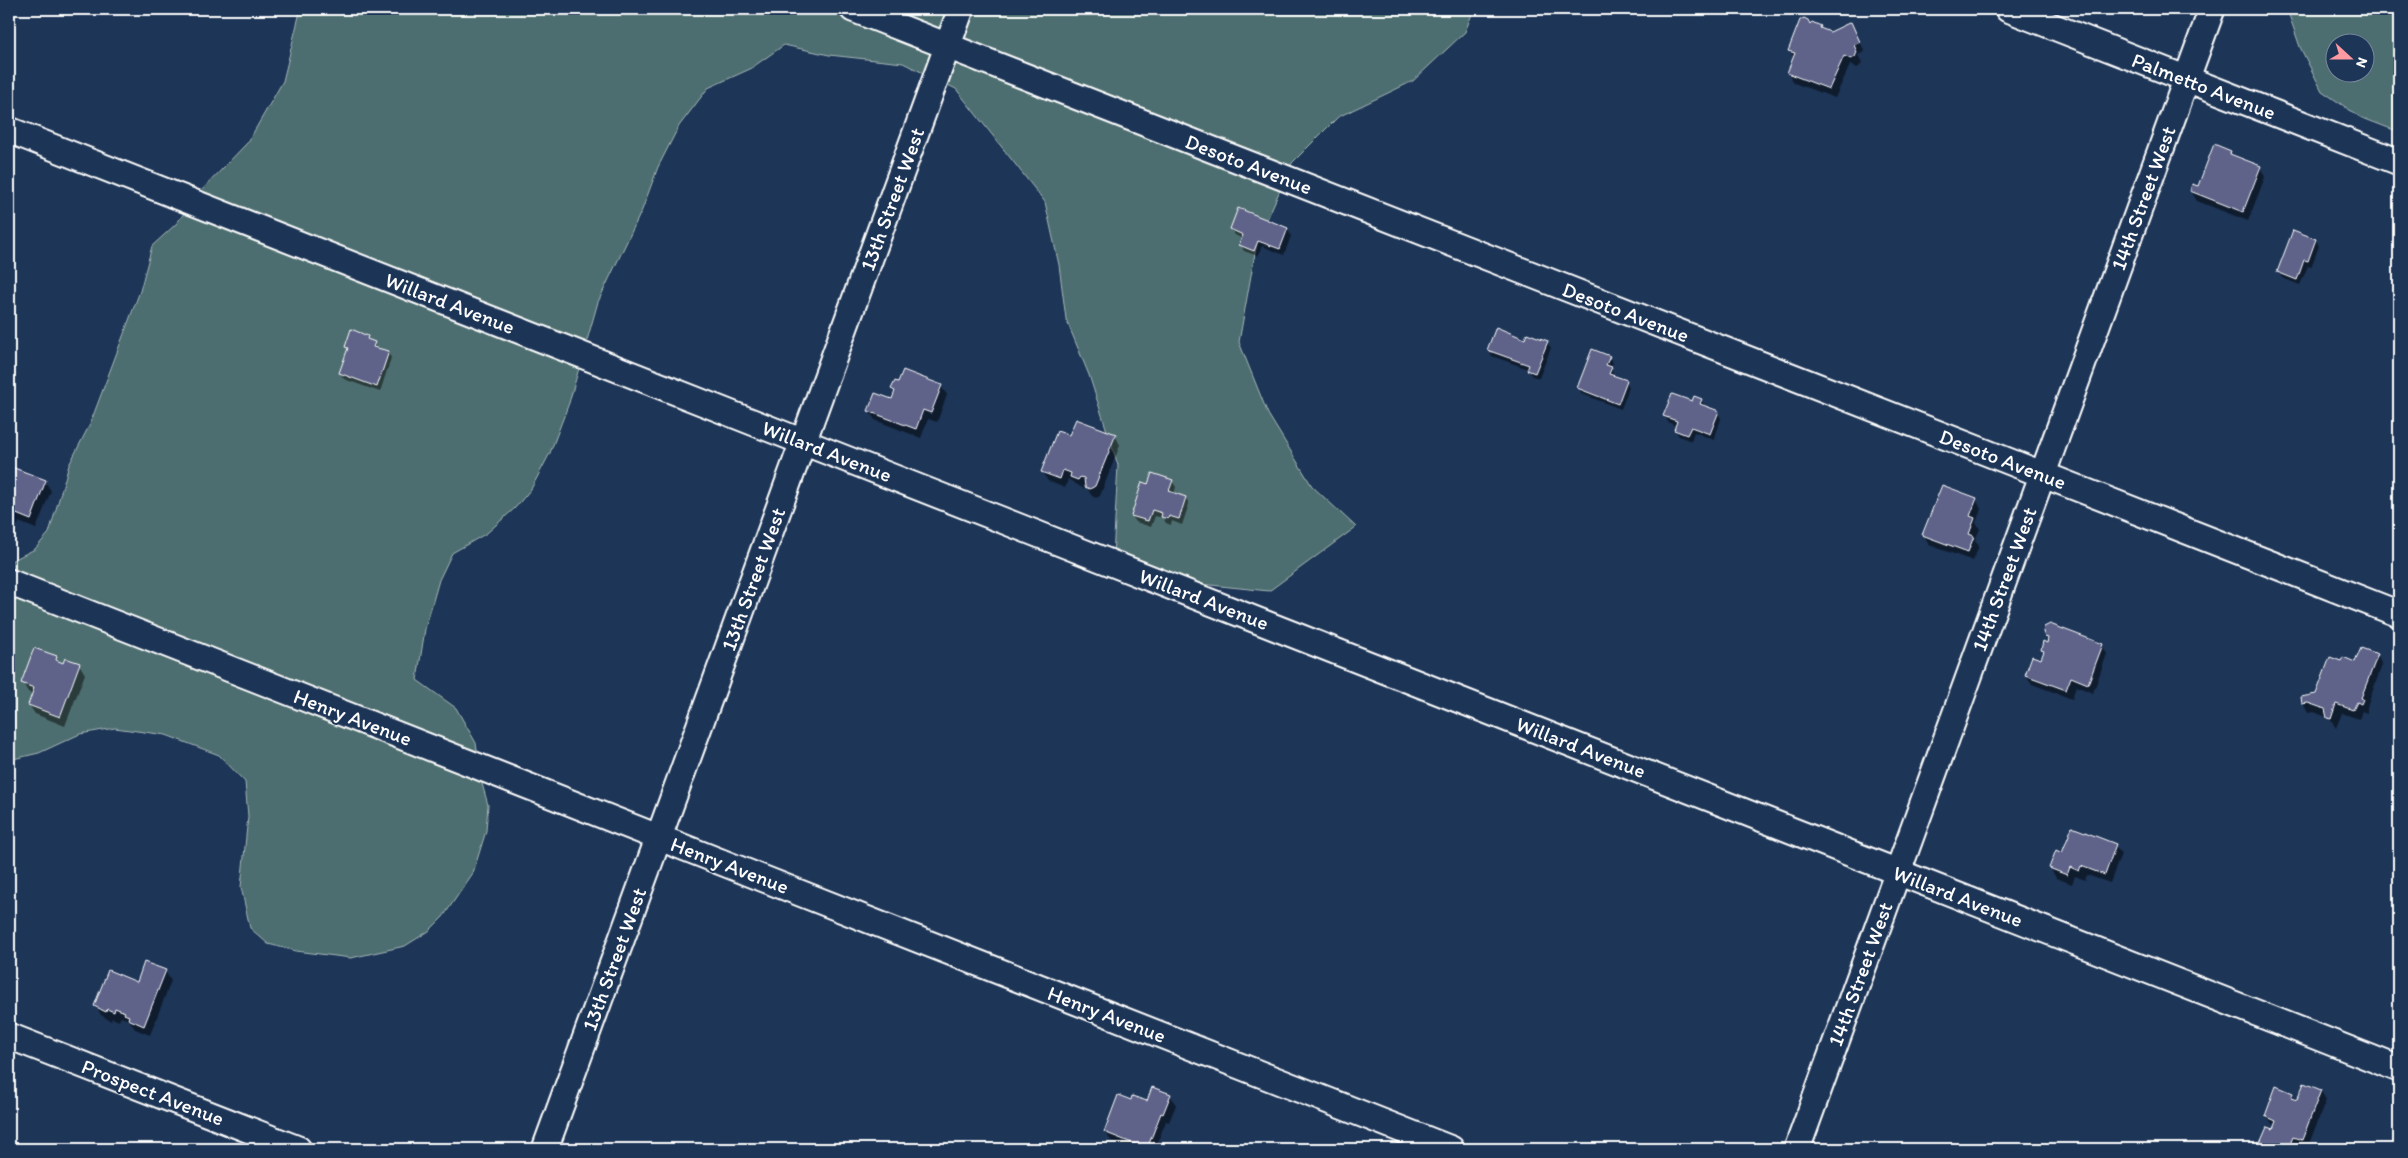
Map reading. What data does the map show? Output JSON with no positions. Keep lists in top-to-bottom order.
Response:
{
  "streets": {
    "street": [
      "Palmetto Avenue",
      "Desoto Avenue",
      "14th Street West",
      "13th Street West",
      "Willard Avenue",
      "Henry Avenue",
      "Prospect Avenue"
    ]
  },
  "crossings": [
    ["Palmetto Avenue", "14th Street West"],
    ["Desoto Avenue", "14th Street West"],
    ["Desoto Avenue", "13th Street West"],
    ["14th Street West", "Willard Avenue"],
    ["13th Street West", "Willard Avenue"],
    ["13th Street West", "Henry Avenue"]
  ],
  "north": "right"
}
